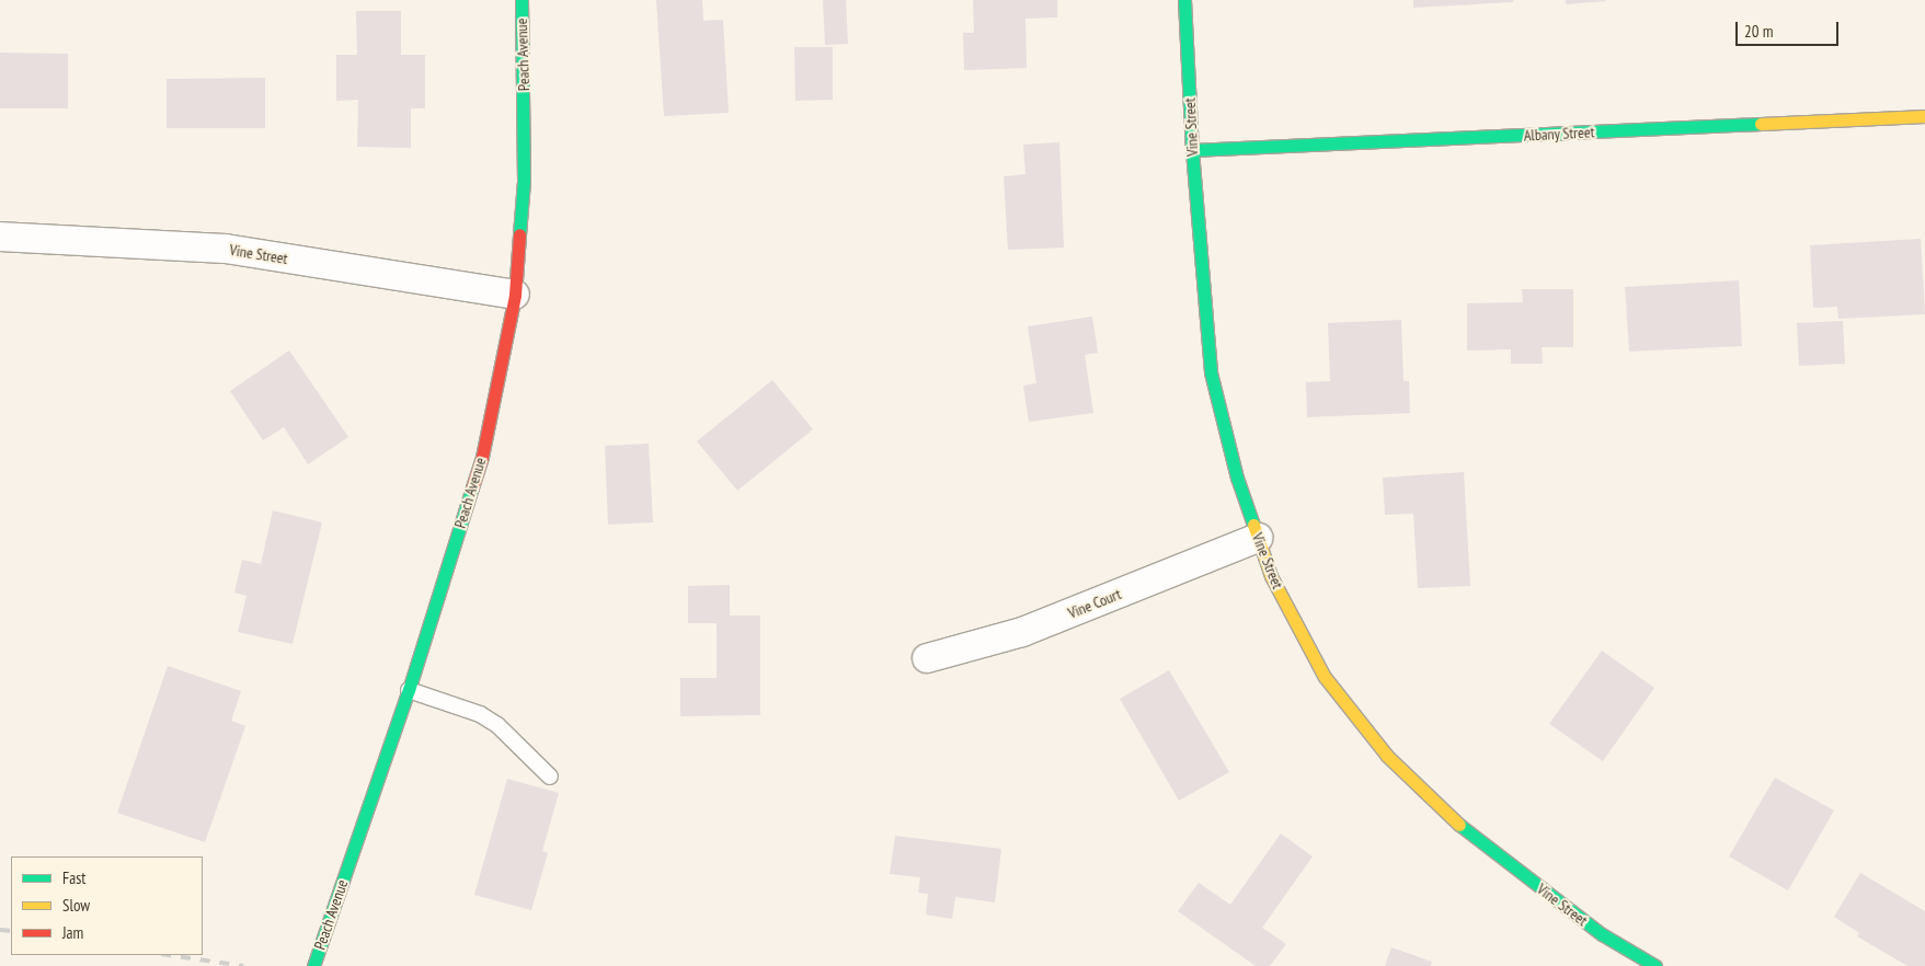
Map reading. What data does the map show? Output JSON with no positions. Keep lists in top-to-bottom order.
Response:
{
  "streets": {
    "street": [
      "Peach Avenue",
      "Vine Street",
      "Albany Street",
      "Vine Court"
    ]
  },
  "crossings": [
    ["Peach Avenue", "Vine Street"],
    ["Vine Street", "Albany Street"],
    ["Vine Street", "Vine Court"]
  ],
  "legend": ["Fast", "Slow", "Jam"],
  "scale_bar": "20 m"
}
